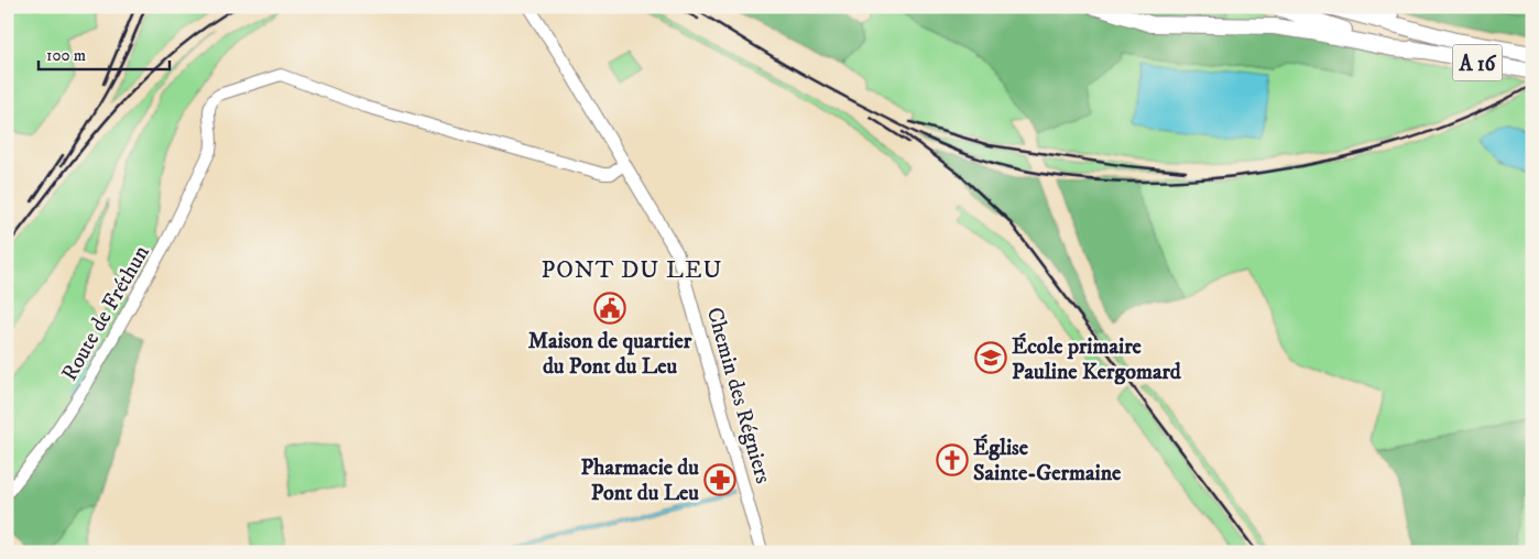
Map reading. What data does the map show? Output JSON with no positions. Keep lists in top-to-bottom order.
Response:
{
  "streets": {
    "highway": ["A 16"],
    "main road": ["Chemin des Régniers"],
    "street": ["Route de Fréthun"]
  },
  "crossings": [
    ["Route de Fréthun", "Chemin des Régniers"]
  ],
  "districts": ["PONT DU LEU"],
  "places": {
    "public building": ["Maison de quartier du Pont du Leu"],
    "school or university": ["École primaire Pauline Kergomard"],
    "church": ["Église Sainte-Germaine"],
    "pharmacy": ["Pharmacie du Pont du Leu"]
  },
  "scale_bar": "100 m"
}
